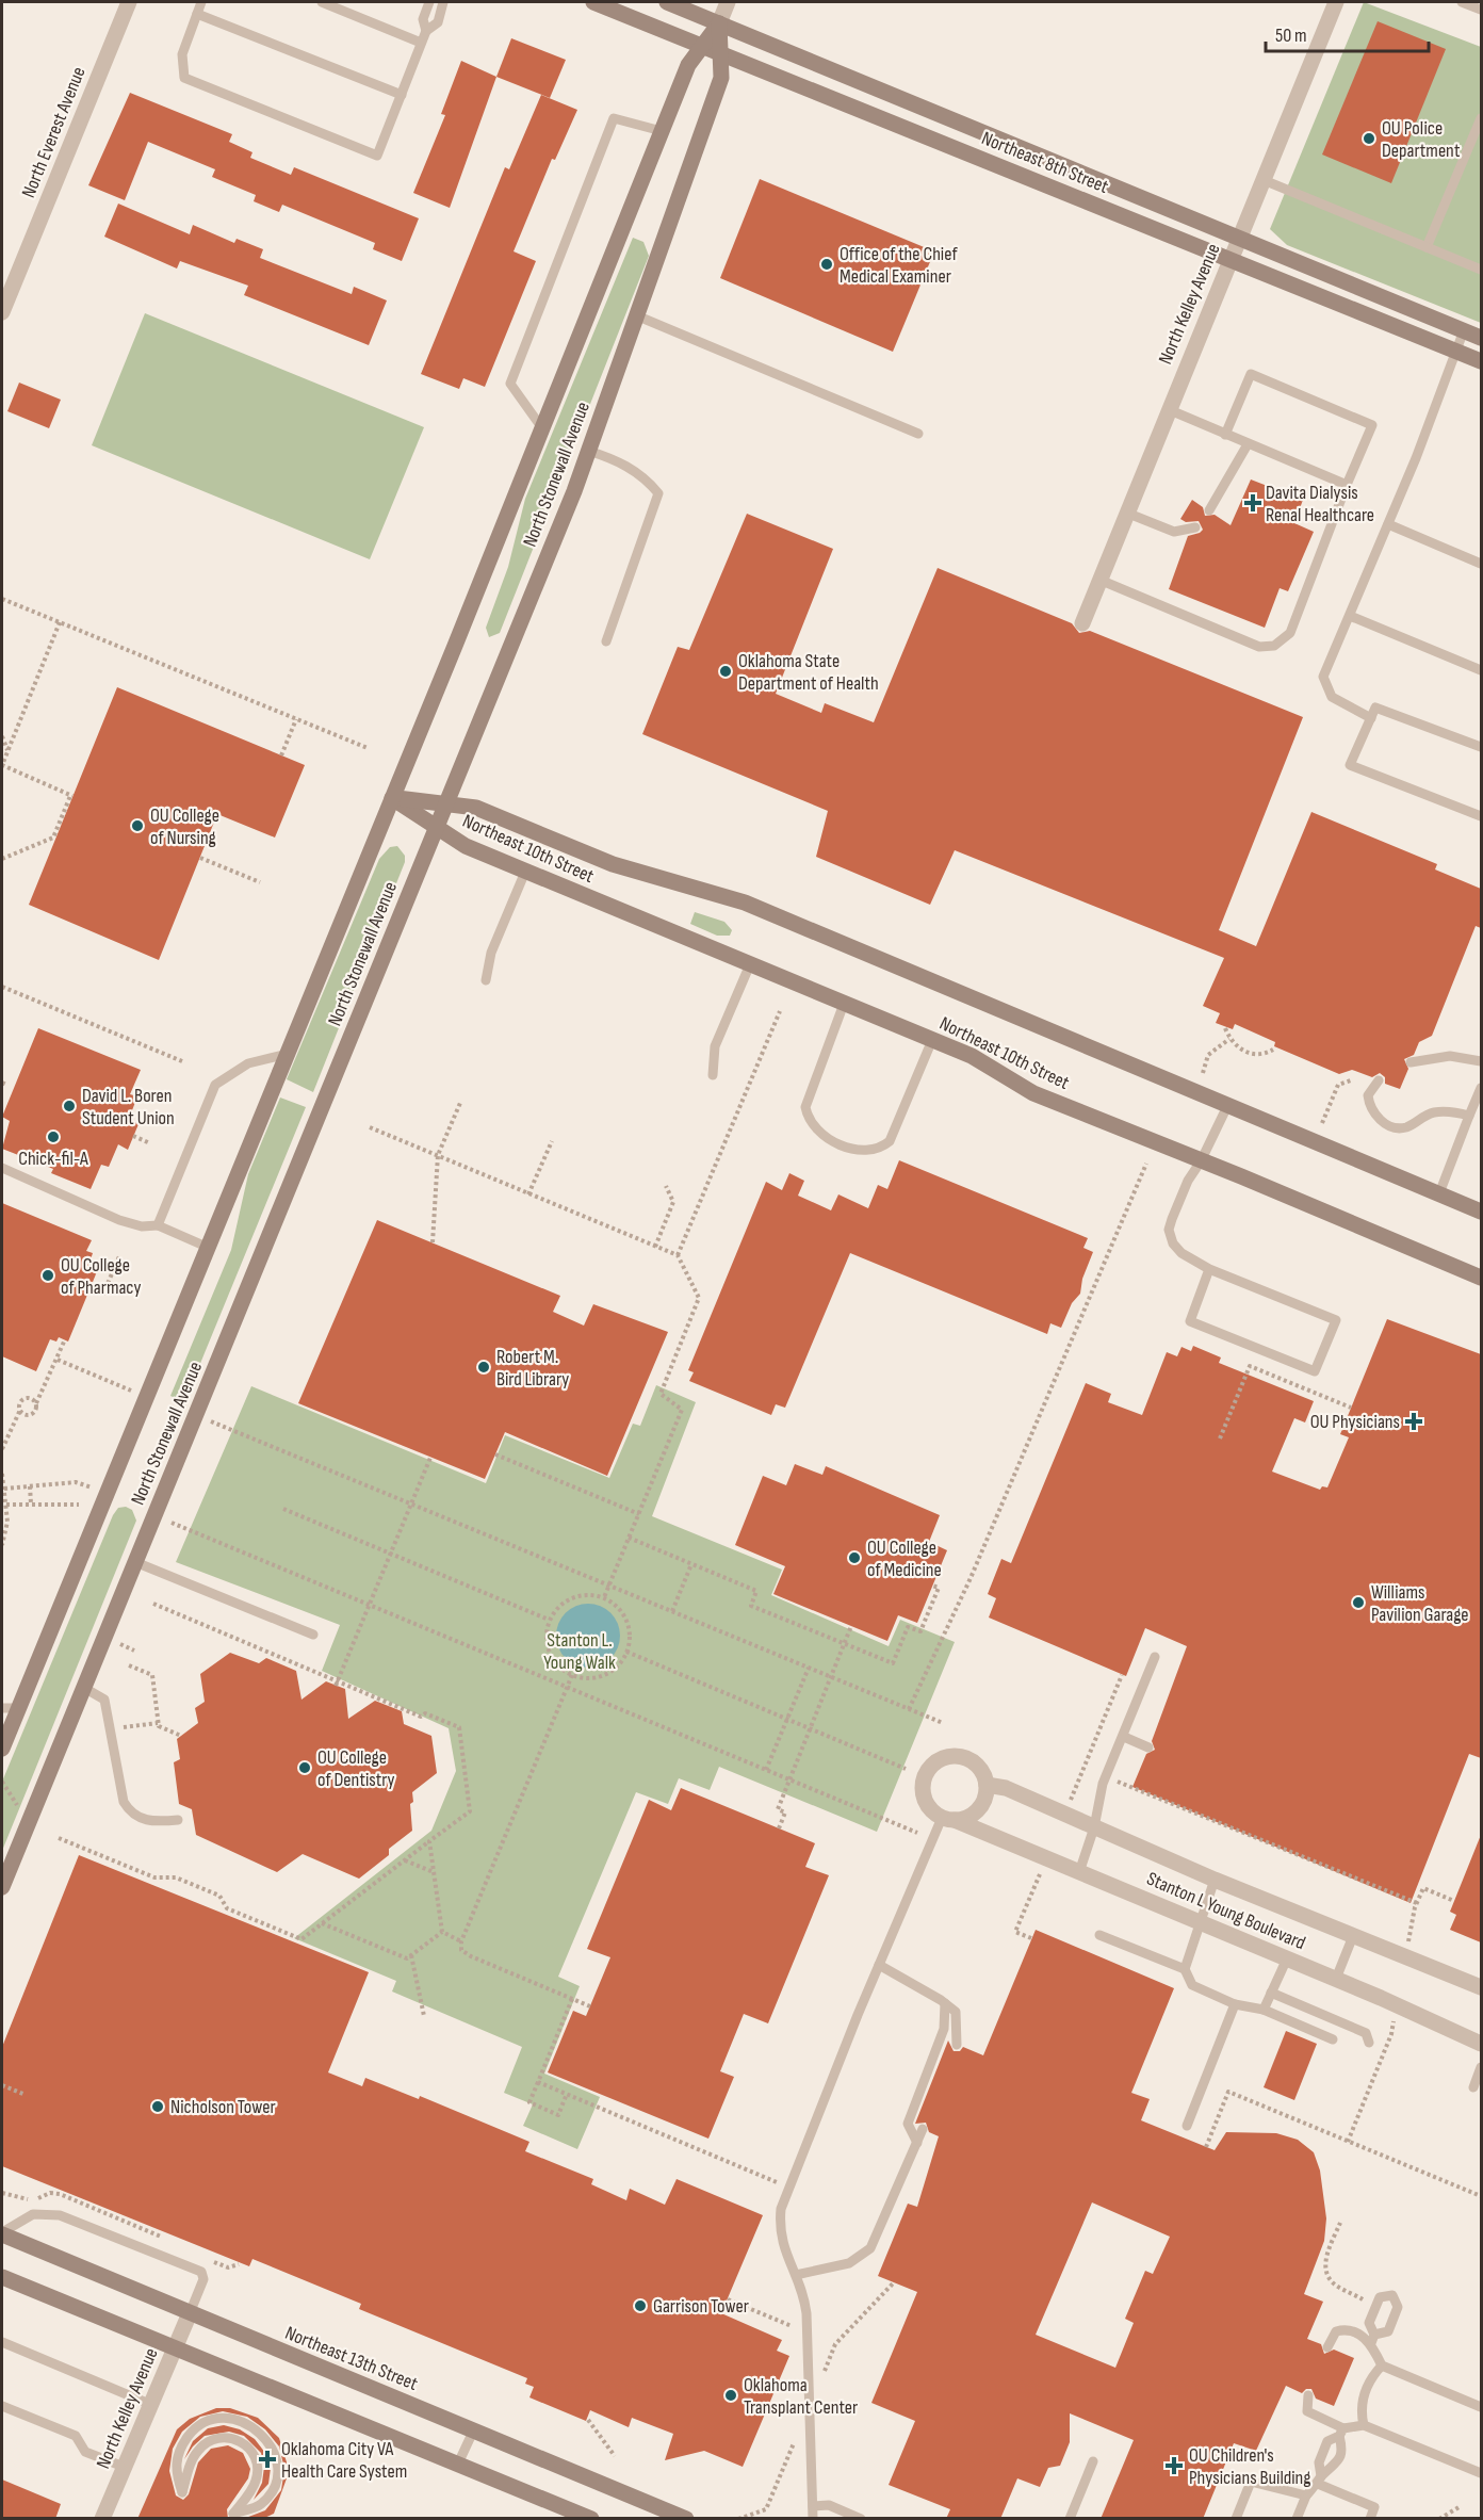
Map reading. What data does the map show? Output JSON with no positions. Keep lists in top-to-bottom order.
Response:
{
  "streets": {
    "main road": [
      "Northeast 8th Street",
      "North Stonewall Avenue",
      "Northeast 10th Street",
      "Northeast 13th Street"
    ],
    "street": ["North Everest Avenue", "North Kelley Avenue", "Stanton L Young Boulevard"]
  },
  "crossings": [
    ["Northeast 8th Street", "North Kelley Avenue"],
    ["Northeast 8th Street", "North Stonewall Avenue"],
    ["North Kelley Avenue", "Northeast 13th Street"],
    ["North Stonewall Avenue", "Northeast 10th Street"]
  ],
  "parks": ["Stanton L. Young Walk"],
  "places": {
    "other": [
      "OU Police Department",
      "Office of the Chief Medical Examiner",
      "Oklahoma State Department of Health",
      "OU College of Nursing",
      "David L. Boren Student Union",
      "Chick-fil-A",
      "OU College of Pharmacy",
      "Robert M. Bird Library",
      "OU College of Medicine",
      "Williams Pavilion Garage",
      "OU College of Dentistry",
      "Nicholson Tower",
      "Garrison Tower",
      "Oklahoma Transplant Center"
    ],
    "health": [
      "Davita Dialysis Renal Healthcare",
      "OU Physicians",
      "Oklahoma City VA Health Care System",
      "OU Children's Physicians Building"
    ]
  },
  "scale_bar": "50 m"
}
